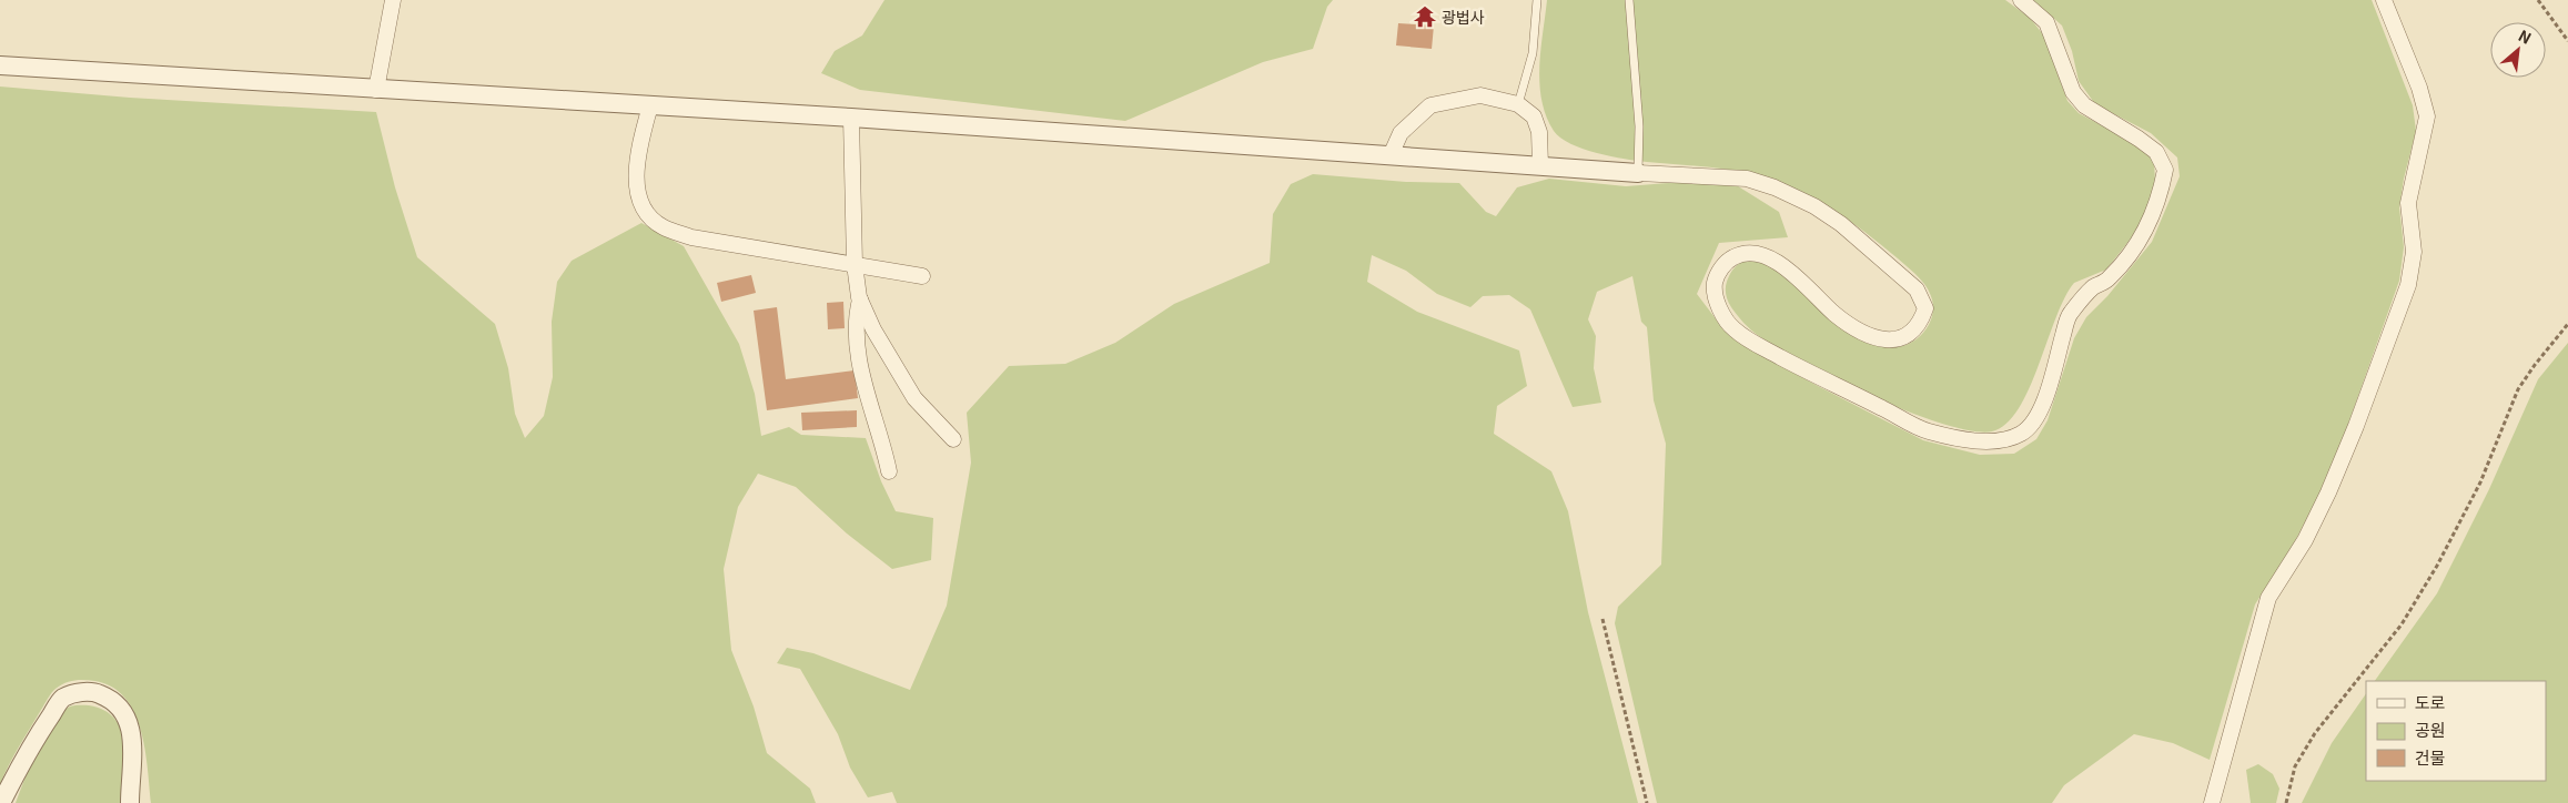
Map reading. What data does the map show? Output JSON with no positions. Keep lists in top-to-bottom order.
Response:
{
  "places": {
    "temple": ["광법사"]
  },
  "legend": ["도로", "공원", "건물"],
  "north": "top right"
}
